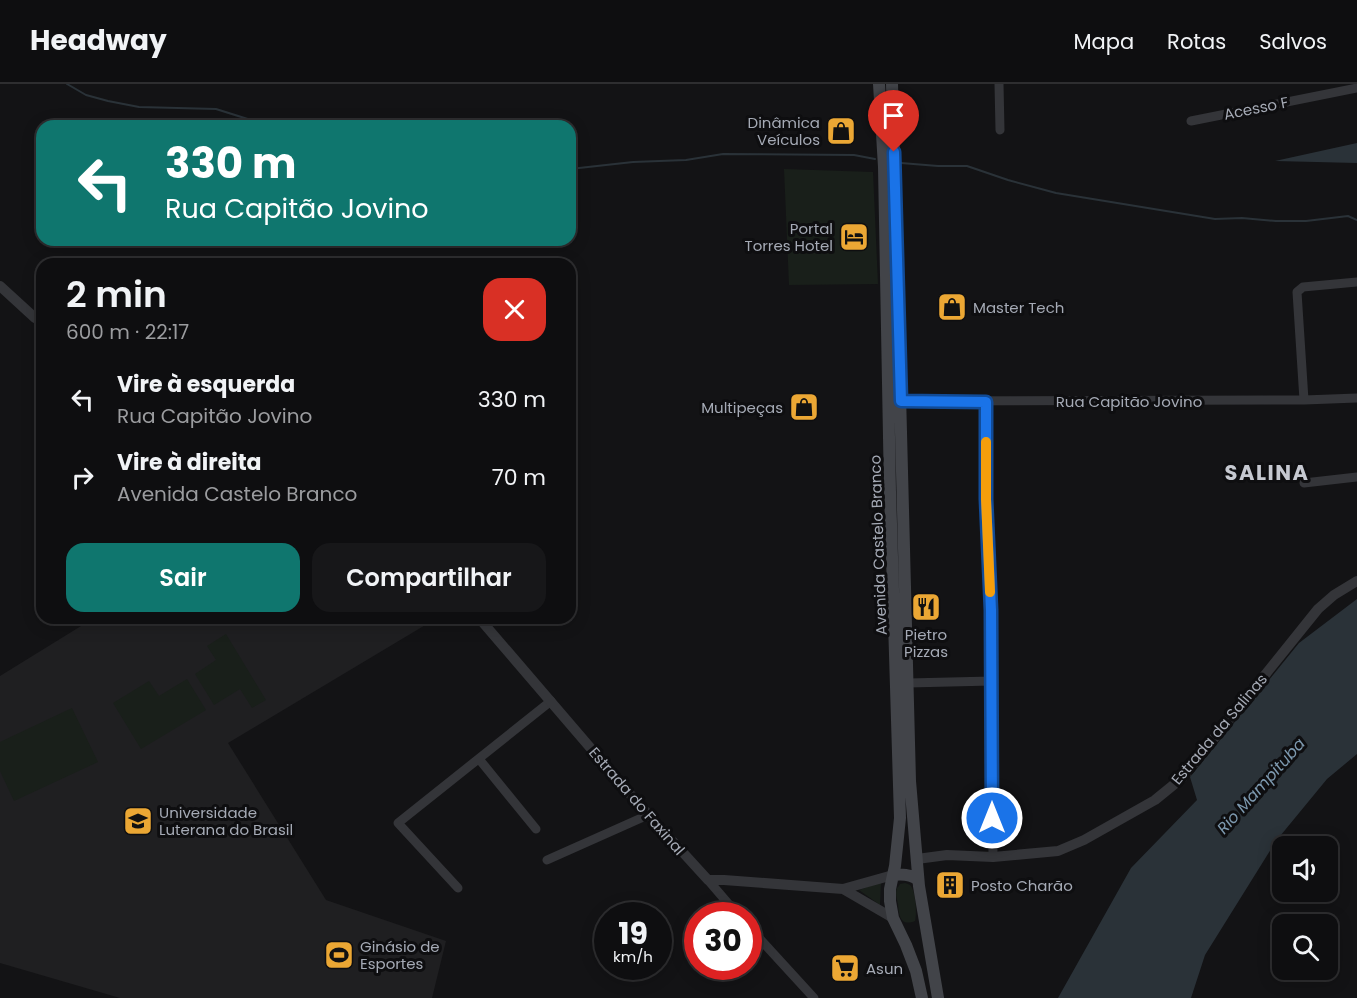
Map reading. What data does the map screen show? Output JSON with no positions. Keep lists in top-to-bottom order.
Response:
{
  "streets": {
    "main road": ["Avenida Castelo Branco"],
    "street": [
      "Acesso F",
      "Rua Capitão Jovino",
      "Estrada da Salinas",
      "Estrada do Faxinal"
    ]
  },
  "crossings": [
    ["Rua Capitão Jovino", "Avenida Castelo Branco"],
    ["Avenida Castelo Branco", "Estrada da Salinas"]
  ],
  "districts": ["SALINA"],
  "water": ["Rio Mampituba"],
  "places": {
    "shop": ["Dinâmica Veículos", "Master Tech", "Multipeças"],
    "hotel": ["Portal Torres Hotel"],
    "restaurant": ["Pietro Pizzas"],
    "school or university": ["Universidade Luterana do Brasil"],
    "building": ["Posto Charão"],
    "sports": ["Ginásio de Esportes"],
    "supermarket": ["Asun"]
  },
  "page": {
    "header": "Headway",
    "nav": ["Mapa", "Rotas", "Salvos"],
    "turn": ["330 m", "Rua Capitão Jovino"],
    "heading": ["2 min", "600 m · 22:17"],
    "list": [
      {
        "name": "Vire à esquerda",
        "note": "Rua Capitão Jovino",
        "value": "330 m"
      },
      {
        "name": "Vire à direita",
        "note": "Avenida Castelo Branco",
        "value": "70 m"
      }
    ],
    "buttons": ["Sair", "Compartilhar"],
    "speed": "19 km/h",
    "limit": "30"
  }
}
